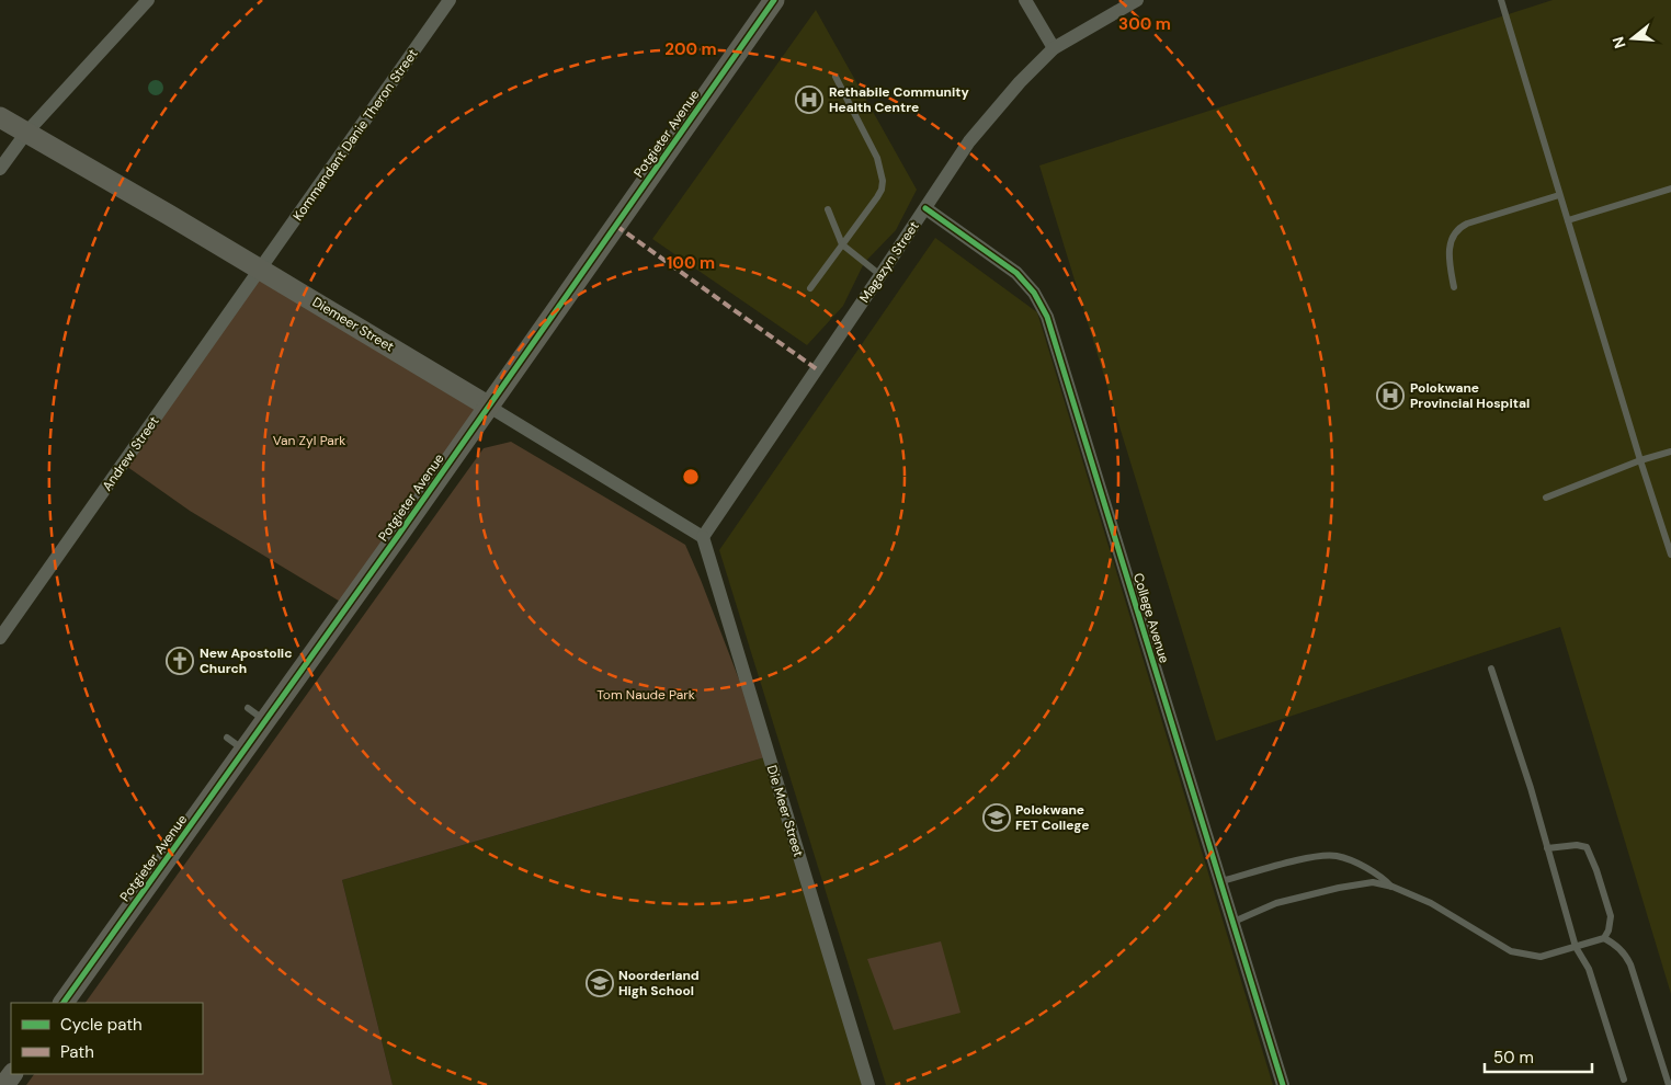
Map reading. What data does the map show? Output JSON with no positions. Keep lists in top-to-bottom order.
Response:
{
  "streets": {
    "street": [
      "Potgieter Avenue",
      "Kommandant Danie Theron Street",
      "Magazyn Street",
      "Diemeer Street",
      "Andrew Street",
      "College Avenue",
      "Die Meer Street"
    ]
  },
  "crossings": [
    ["Potgieter Avenue", "Diemeer Street"],
    ["Kommandant Danie Theron Street", "Diemeer Street"],
    ["Kommandant Danie Theron Street", "Andrew Street"],
    ["Magazyn Street", "Diemeer Street"],
    ["Magazyn Street", "College Avenue"],
    ["Magazyn Street", "Die Meer Street"],
    ["Diemeer Street", "Andrew Street"],
    ["Diemeer Street", "Die Meer Street"]
  ],
  "parks": ["Van Zyl Park", "Tom Naude Park"],
  "places": {
    "hospital": ["Rethabile Community Health Centre", "Polokwane Provincial Hospital"],
    "church": ["New Apostolic Church"],
    "school or university": ["Polokwane FET College", "Noorderland High School"]
  },
  "legend": ["Cycle path", "Path"],
  "scale_bar": "50 m",
  "north": "left",
  "rings": ["300 m", "200 m", "100 m"]
}
